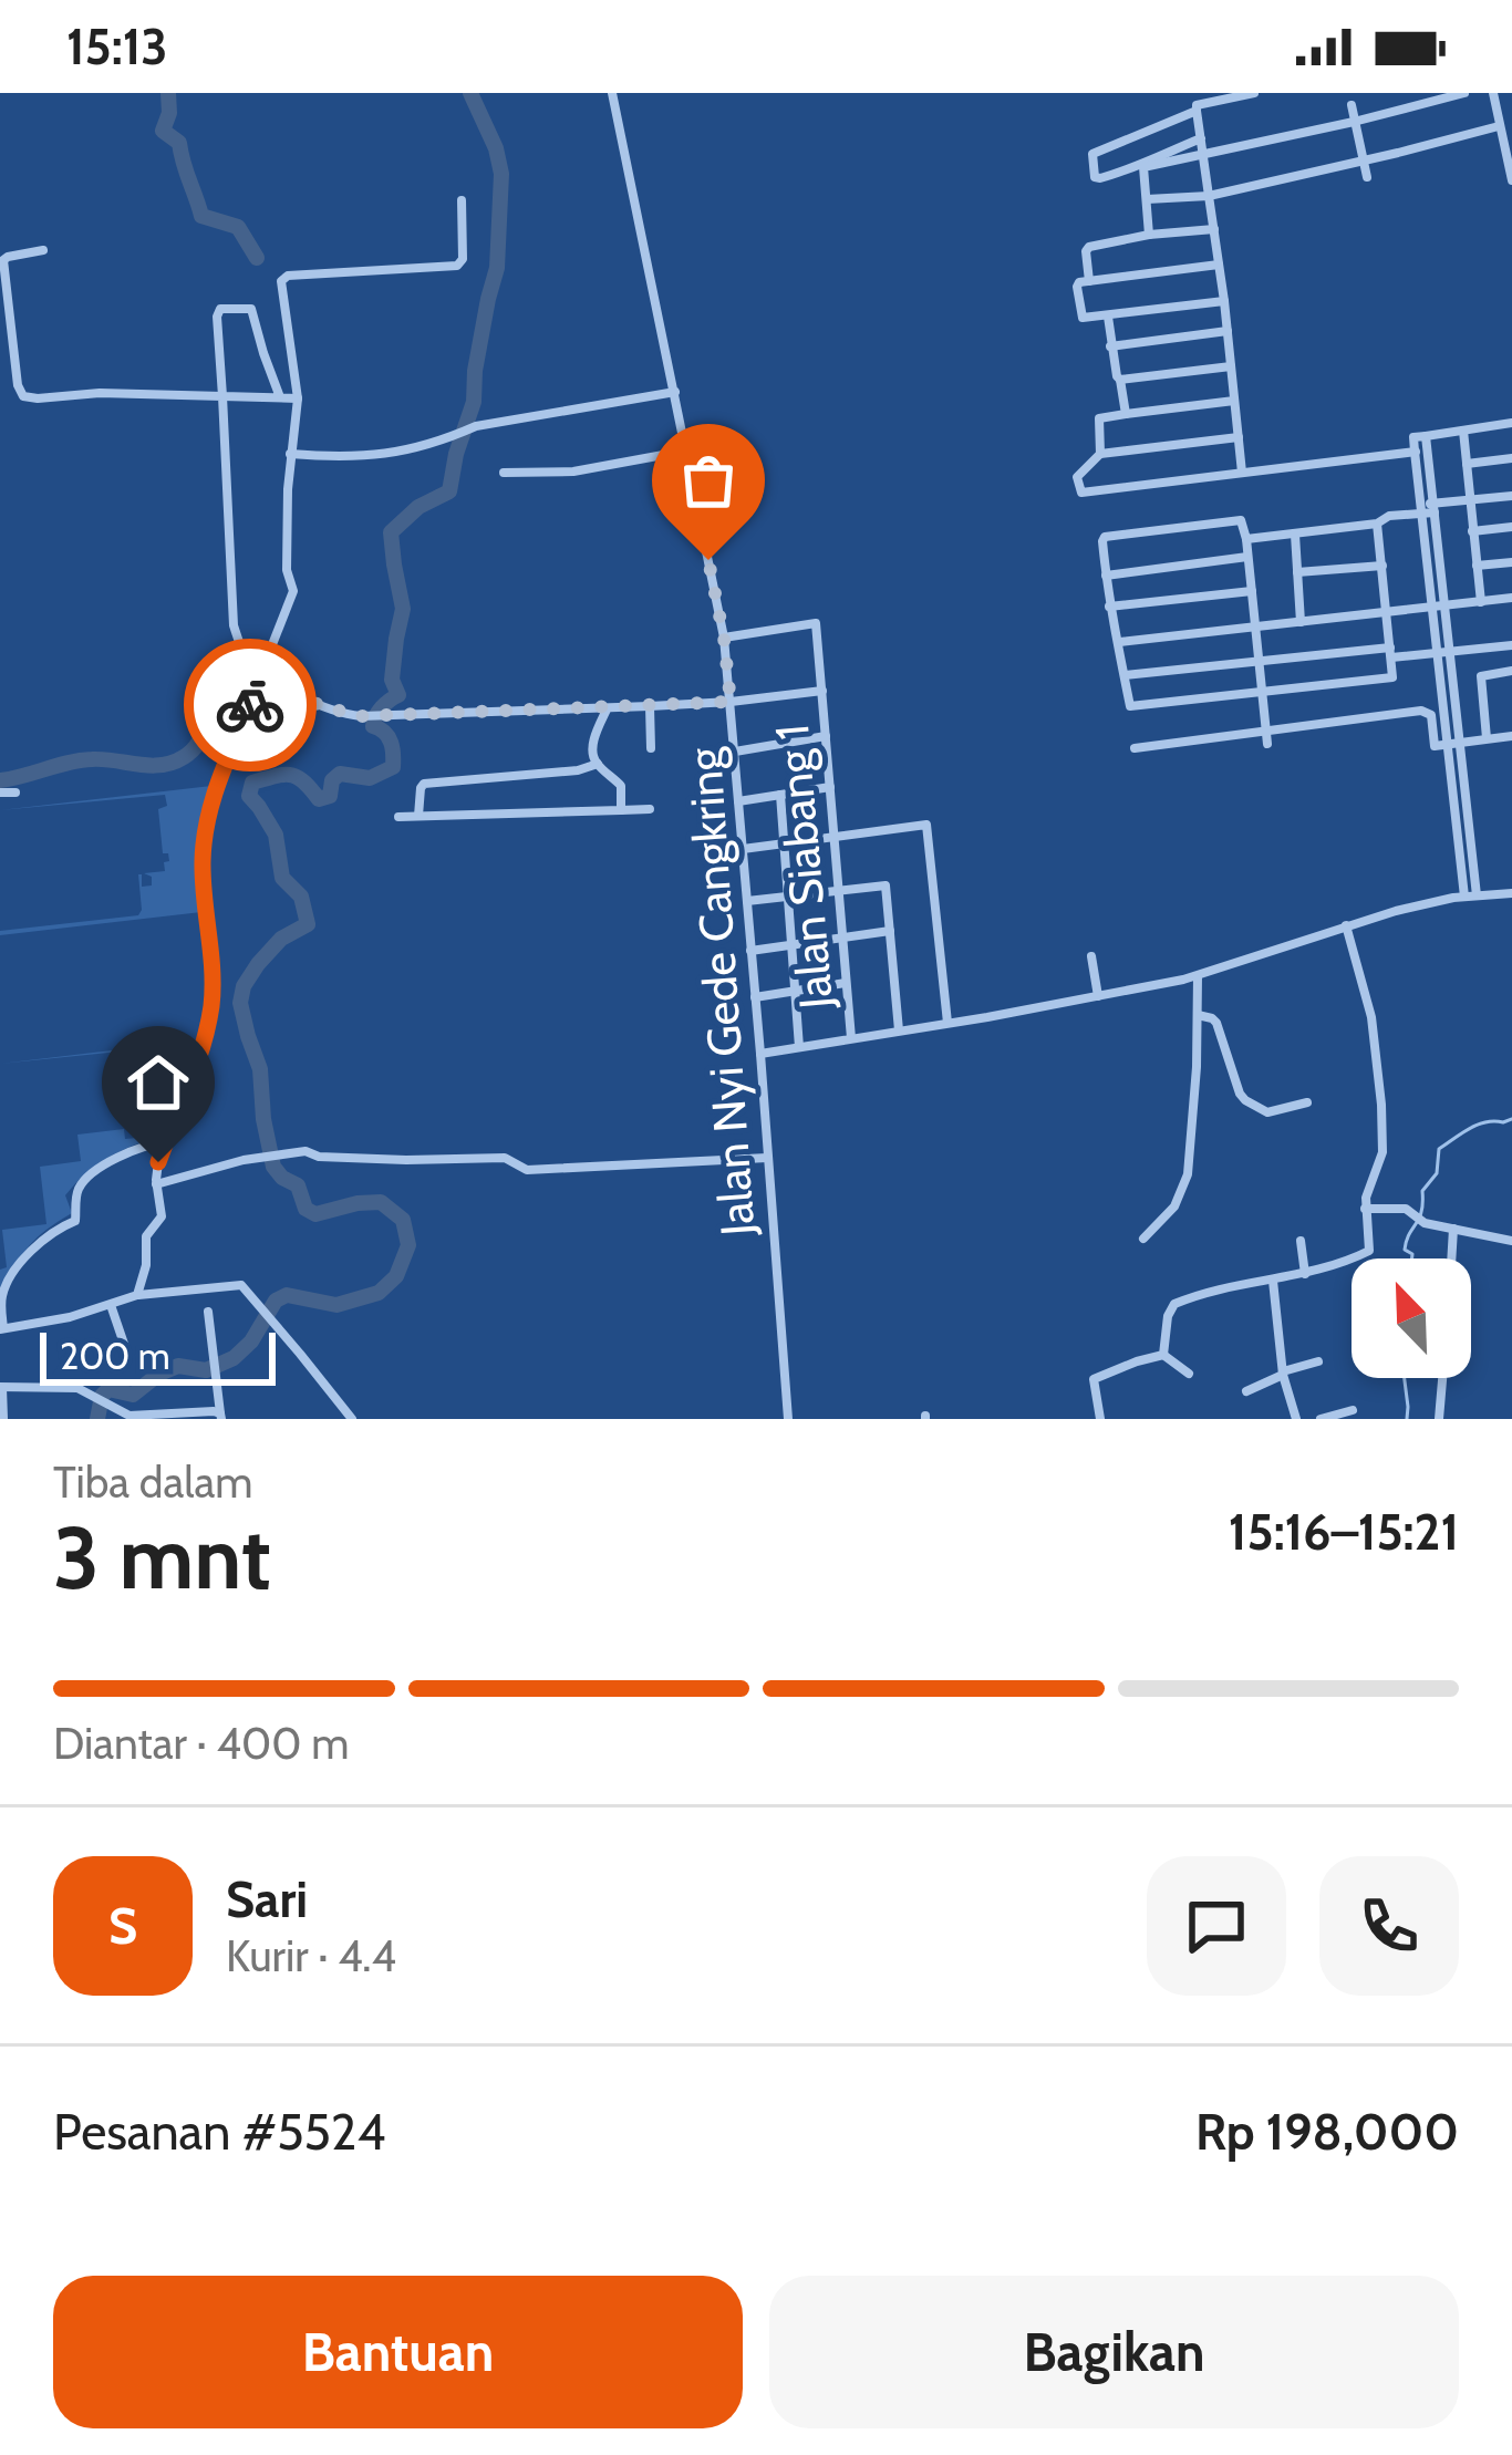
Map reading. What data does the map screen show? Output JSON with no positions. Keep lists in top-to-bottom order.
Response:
{
  "streets": {
    "street": ["Jalan Siabang 1", "Jalan Nyi Gede Cangkring"]
  },
  "crossings": [
    ["Jalan Siabang 1", "Jalan Nyi Gede Cangkring"]
  ],
  "scale_bar": "200 m",
  "north": "top left",
  "page": {
    "status": "15:13",
    "scale": "200 m",
    "heading": ["3 mnt", "Tiba dalam", "15:16–15:21"],
    "panel": [
      "Sari",
      "Kurir · 4.4",
      "Pesanan #5524",
      "Rp 198,000"
    ],
    "bar": "Diantar · 400 m",
    "round": "S",
    "buttons": ["Bantuan", "Bagikan"]
  }
}
